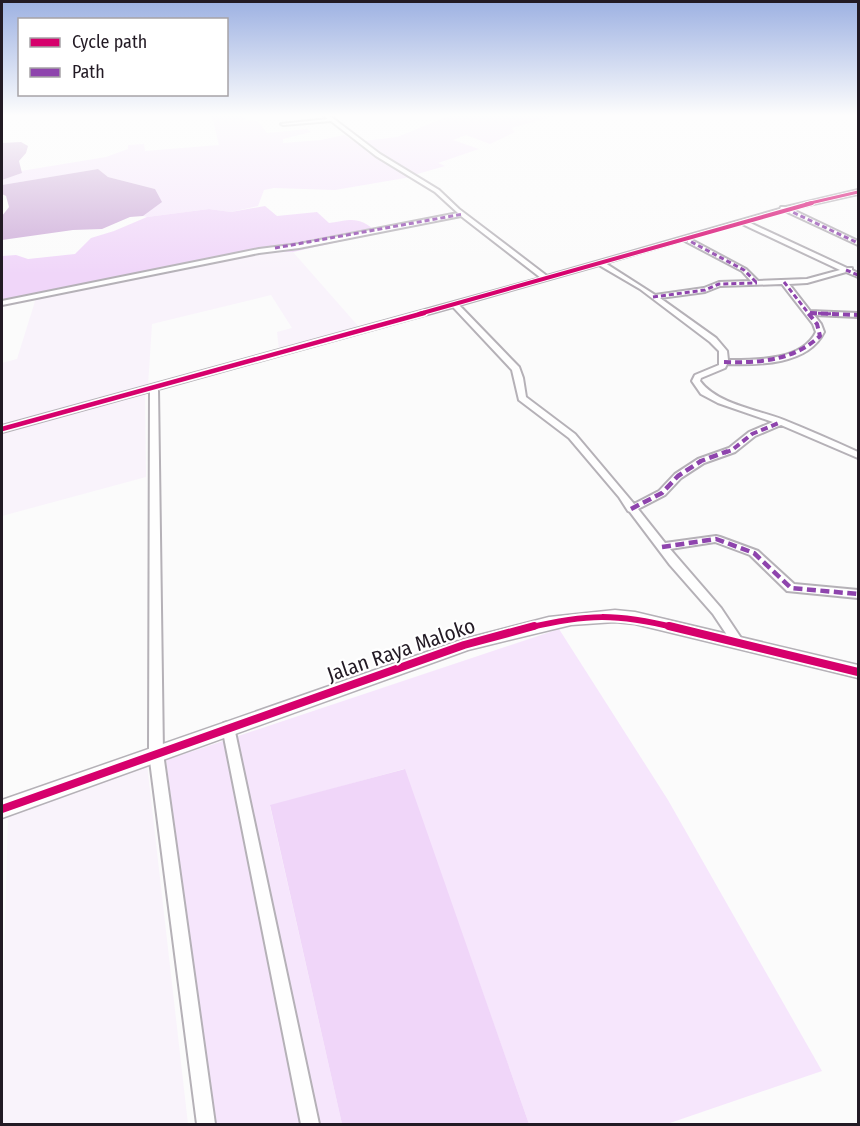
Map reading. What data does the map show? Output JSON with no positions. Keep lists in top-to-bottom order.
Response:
{
  "streets": {
    "street": ["Jalan Raya Maloko"]
  },
  "legend": ["Cycle path", "Path"]
}
